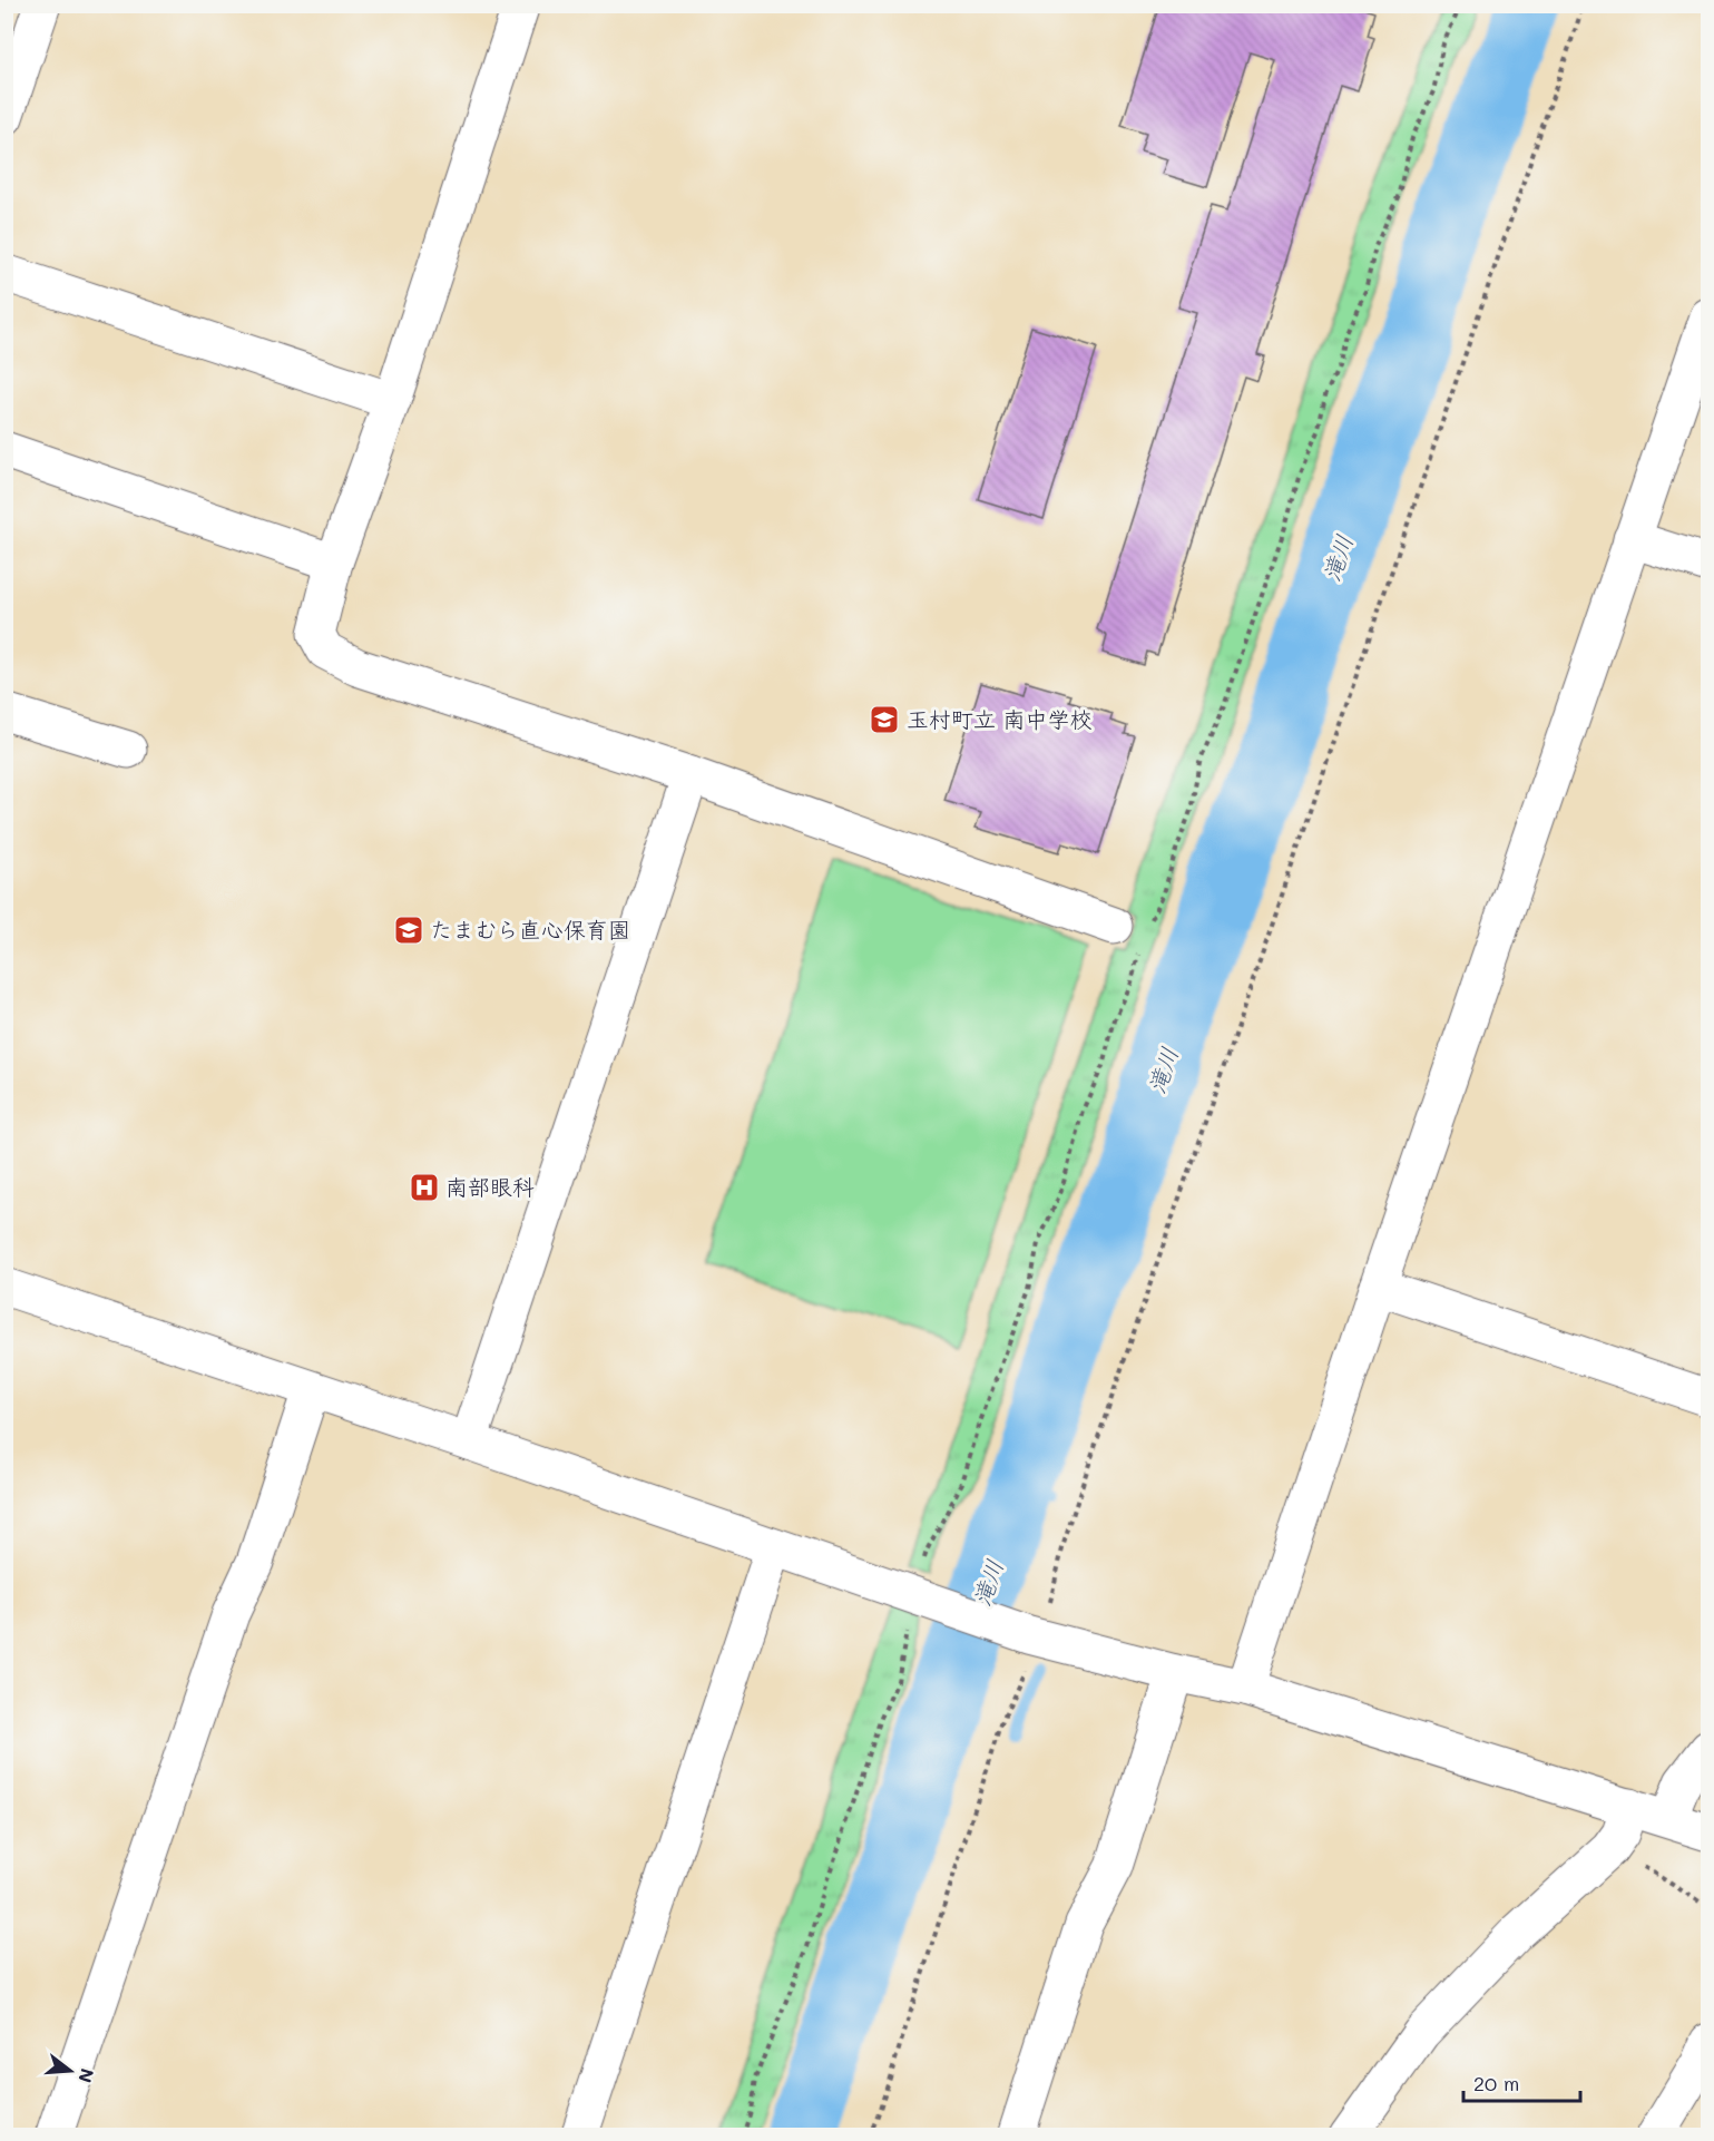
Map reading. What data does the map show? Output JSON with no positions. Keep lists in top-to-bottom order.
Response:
{
  "water": ["滝川"],
  "places": {
    "school or university": ["玉村町立 南中学校", "たまむら直心保育園"],
    "hospital": ["南部眼科"]
  },
  "scale_bar": "20 m",
  "north": "right"
}
